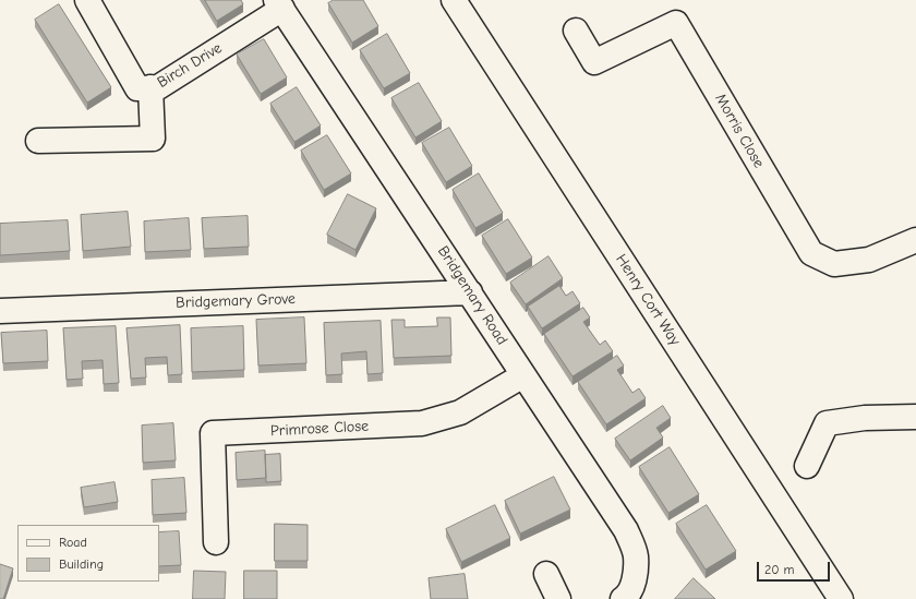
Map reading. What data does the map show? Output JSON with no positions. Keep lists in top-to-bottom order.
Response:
{
  "streets": {
    "street": [
      "Birch Drive",
      "Morris Close",
      "Bridgemary Road",
      "Henry Cort Way",
      "Bridgemary Grove",
      "Primrose Close"
    ]
  },
  "crossings": [
    ["Birch Drive", "Bridgemary Road"],
    ["Bridgemary Road", "Bridgemary Grove"],
    ["Bridgemary Road", "Primrose Close"]
  ],
  "legend": ["Road", "Building"],
  "scale_bar": "20 m"
}
